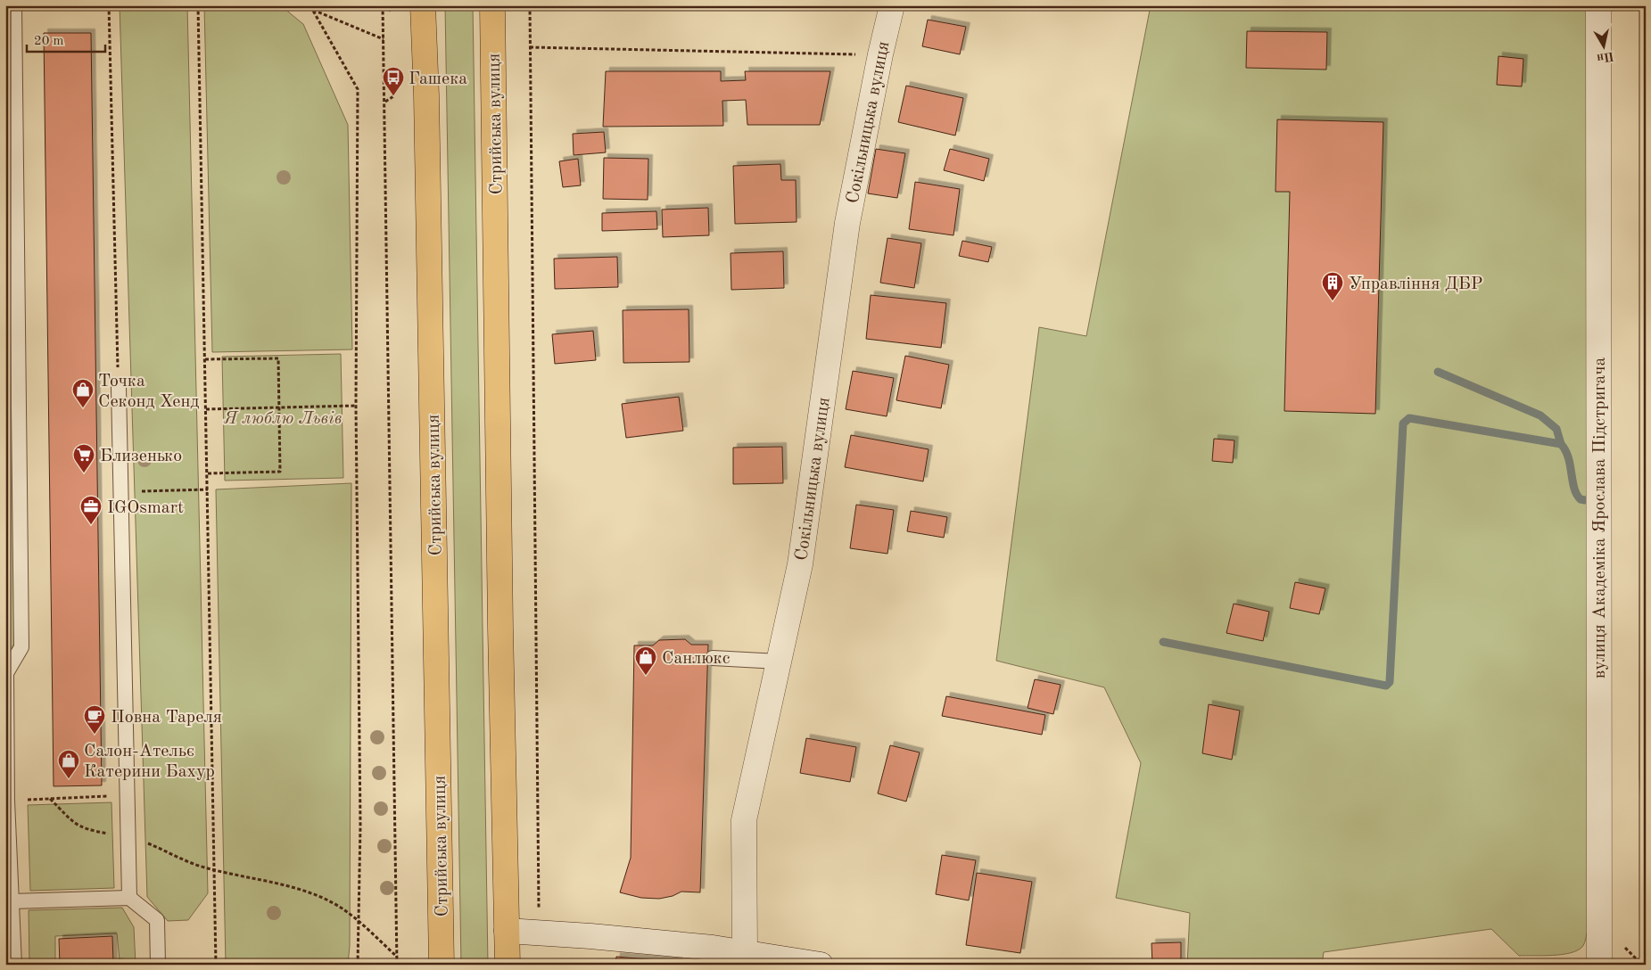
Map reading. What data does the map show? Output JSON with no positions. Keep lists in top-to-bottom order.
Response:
{
  "streets": {
    "main road": ["Стрийська вулиця"],
    "street": ["Сокільницька вулиця", "вулиця Академіка Ярослава Підстригача"]
  },
  "parks": ["Я люблю Львів"],
  "places": {
    "bus stop": ["Гашека"],
    "building": ["Управління ДБР"],
    "shop": ["Точка Секонд Хенд", "Санлюкс", "Салон-Ательє Катерини Бахур"],
    "supermarket": ["Близенько"],
    "office": ["IGOsmart"],
    "cafe": ["Повна Тареля"]
  },
  "scale_bar": "20 m",
  "north": "bottom"
}
